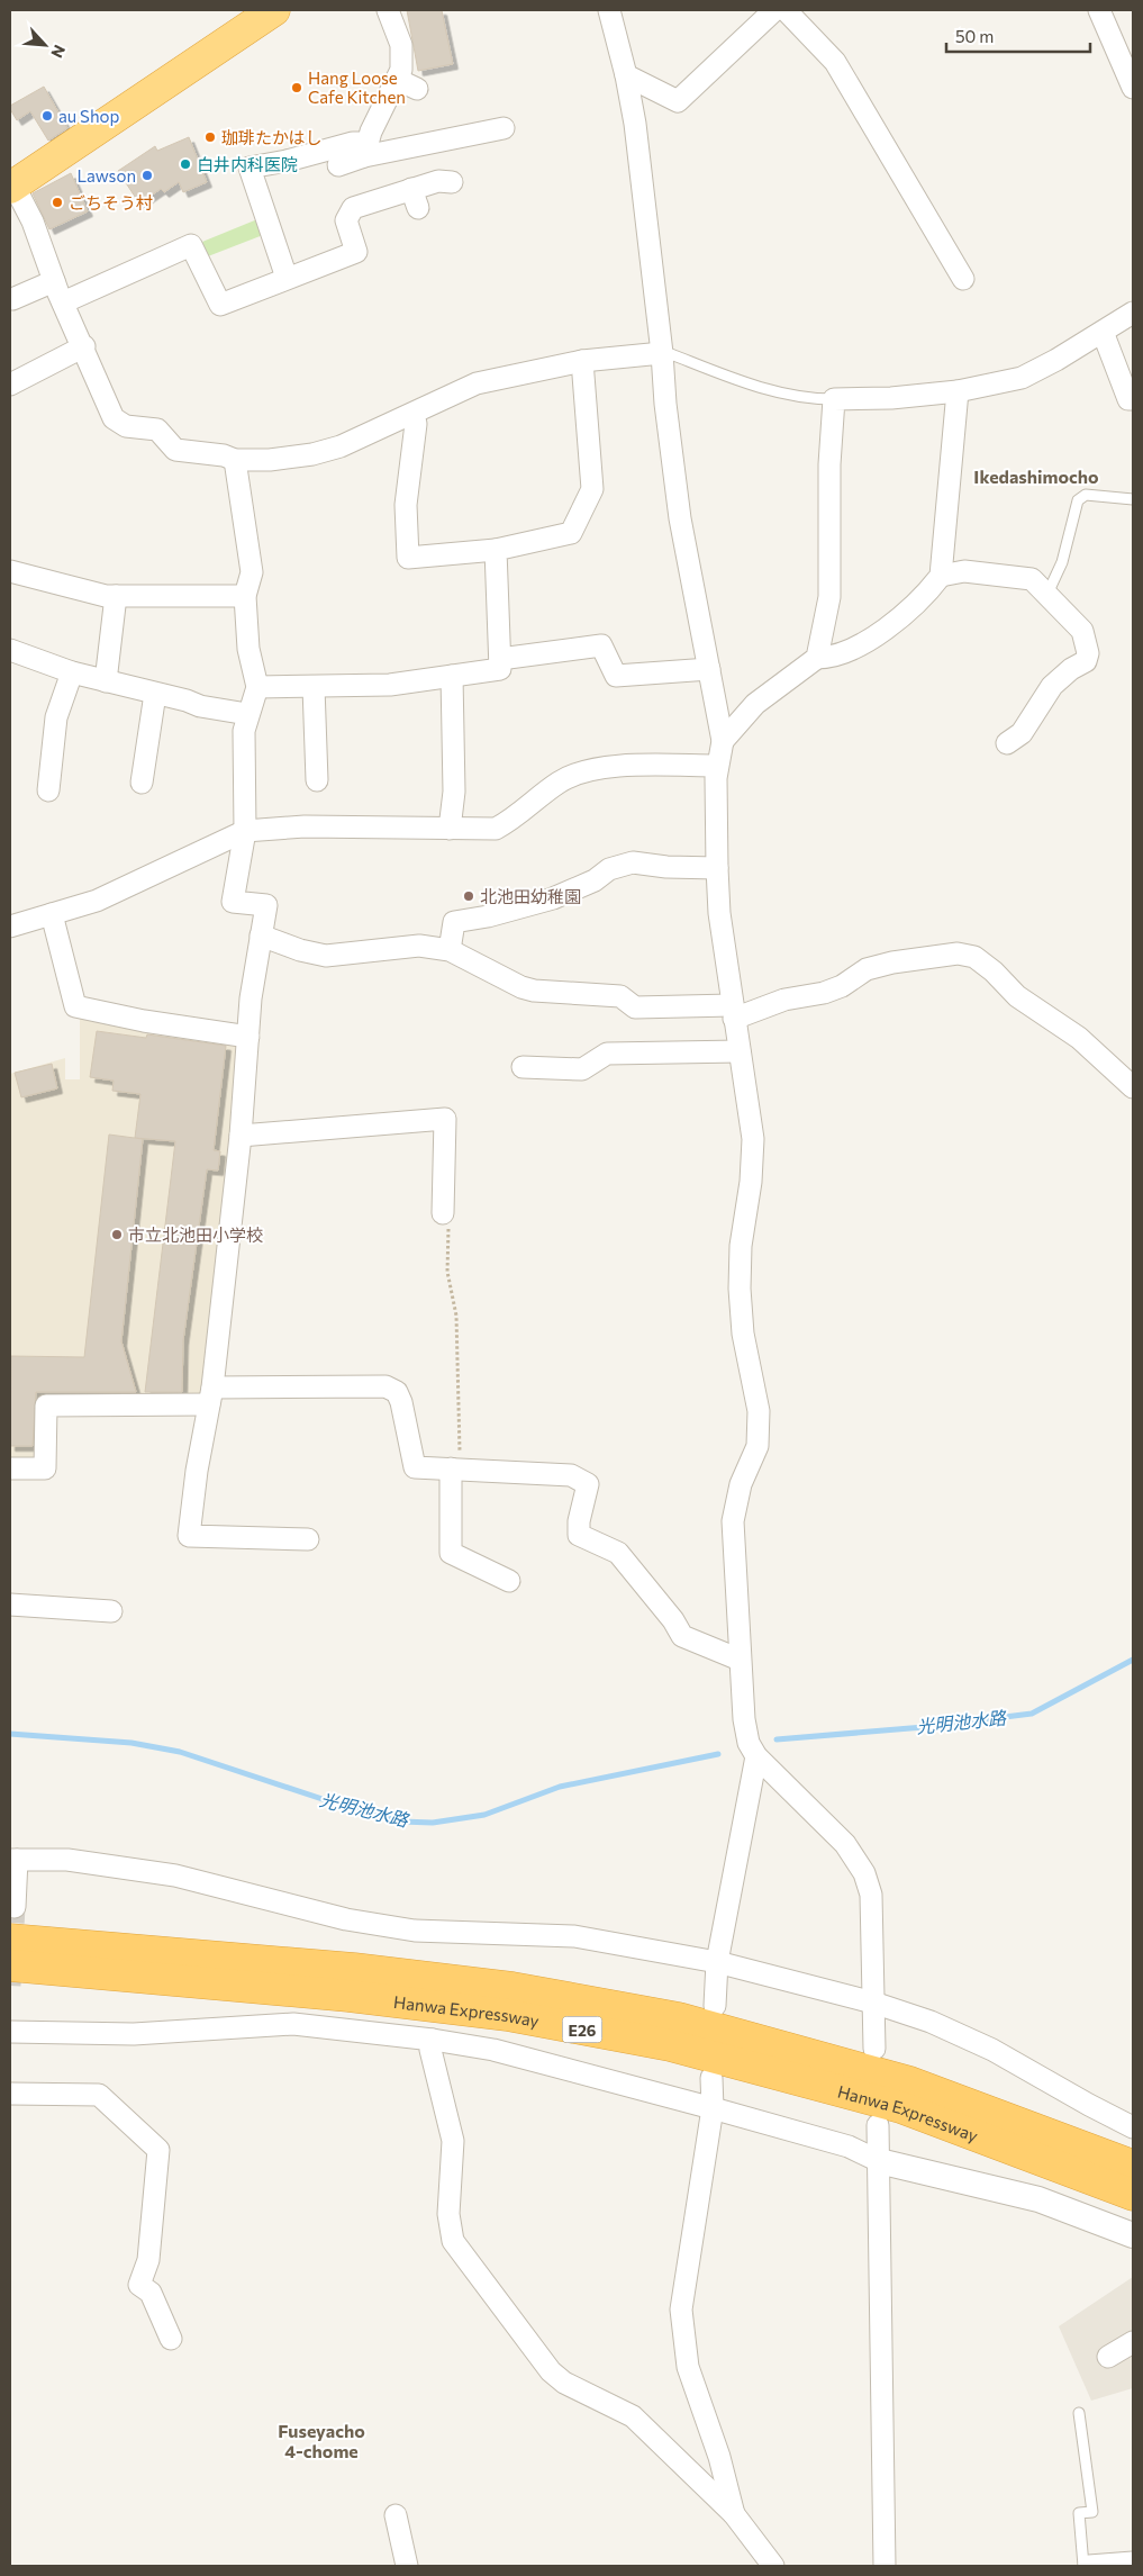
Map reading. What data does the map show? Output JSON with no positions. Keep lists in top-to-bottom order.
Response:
{
  "streets": {
    "highway": ["Hanwa Expressway", "E26"]
  },
  "districts": ["Ikedashimocho", "Fuseyacho 4-chome"],
  "water": ["光明池水路"],
  "places": [
    "Hang Loose Cafe Kitchen",
    "au Shop",
    "珈琲たかはし",
    "白井内科医院",
    "Lawson",
    "ごちそう村",
    "北池田幼稚園",
    "市立北池田小学校"
  ],
  "scale_bar": "50 m",
  "north": "bottom right"
}
